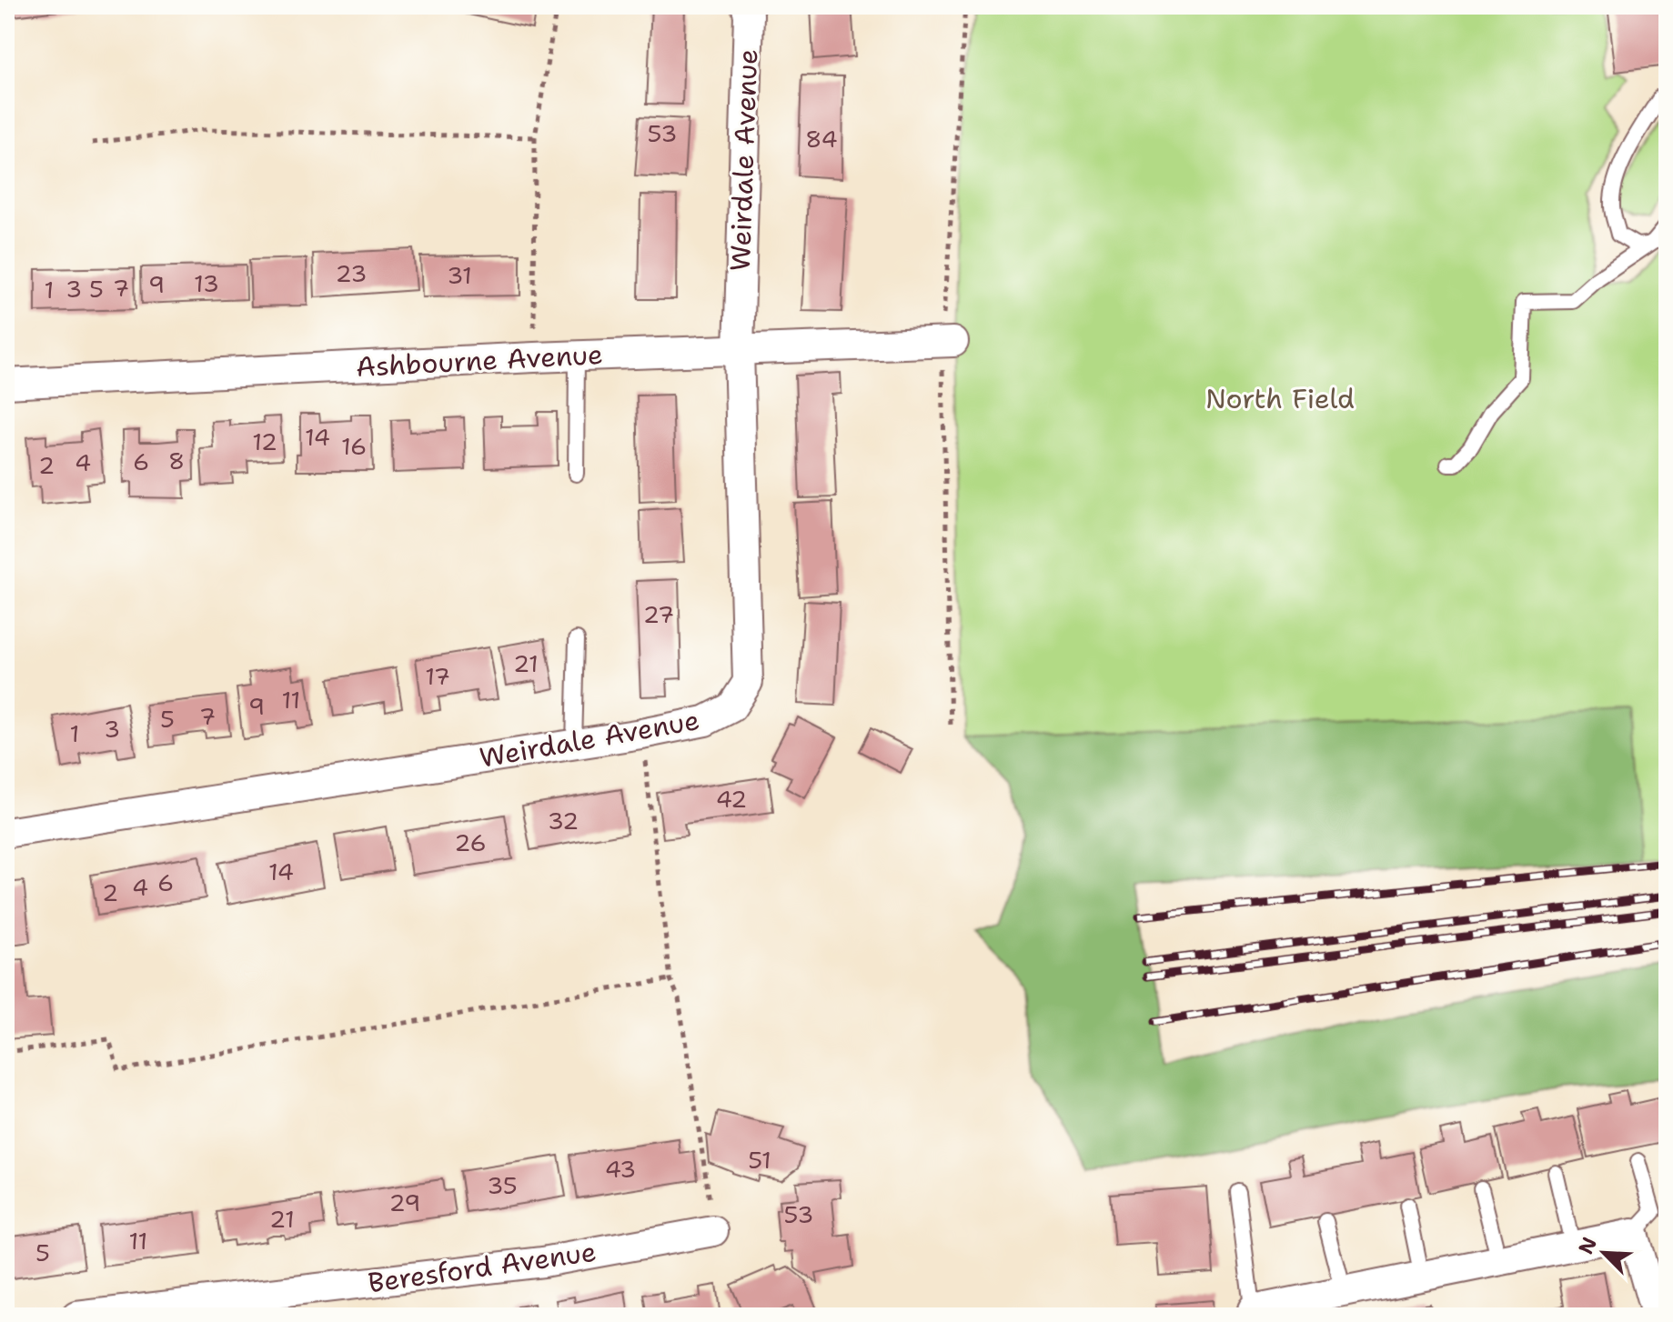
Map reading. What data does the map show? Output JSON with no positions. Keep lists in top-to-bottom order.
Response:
{
  "streets": {
    "street": ["Weirdale Avenue", "Ashbourne Avenue", "Beresford Avenue"]
  },
  "crossings": [
    ["Weirdale Avenue", "Ashbourne Avenue"]
  ],
  "parks": ["North Field"],
  "house_numbers": [
    "53",
    "84",
    "23",
    "31",
    "13",
    "9",
    "7",
    "3",
    "5",
    "1",
    "14",
    "12",
    "16",
    "8",
    "6",
    "4",
    "2",
    "27",
    "21",
    "17",
    "11",
    "9",
    "7",
    "5",
    "3",
    "1",
    "42",
    "32",
    "26",
    "14",
    "6",
    "4",
    "2",
    "51",
    "43",
    "35",
    "29",
    "53",
    "21",
    "11",
    "5"
  ],
  "north": "top left"
}
